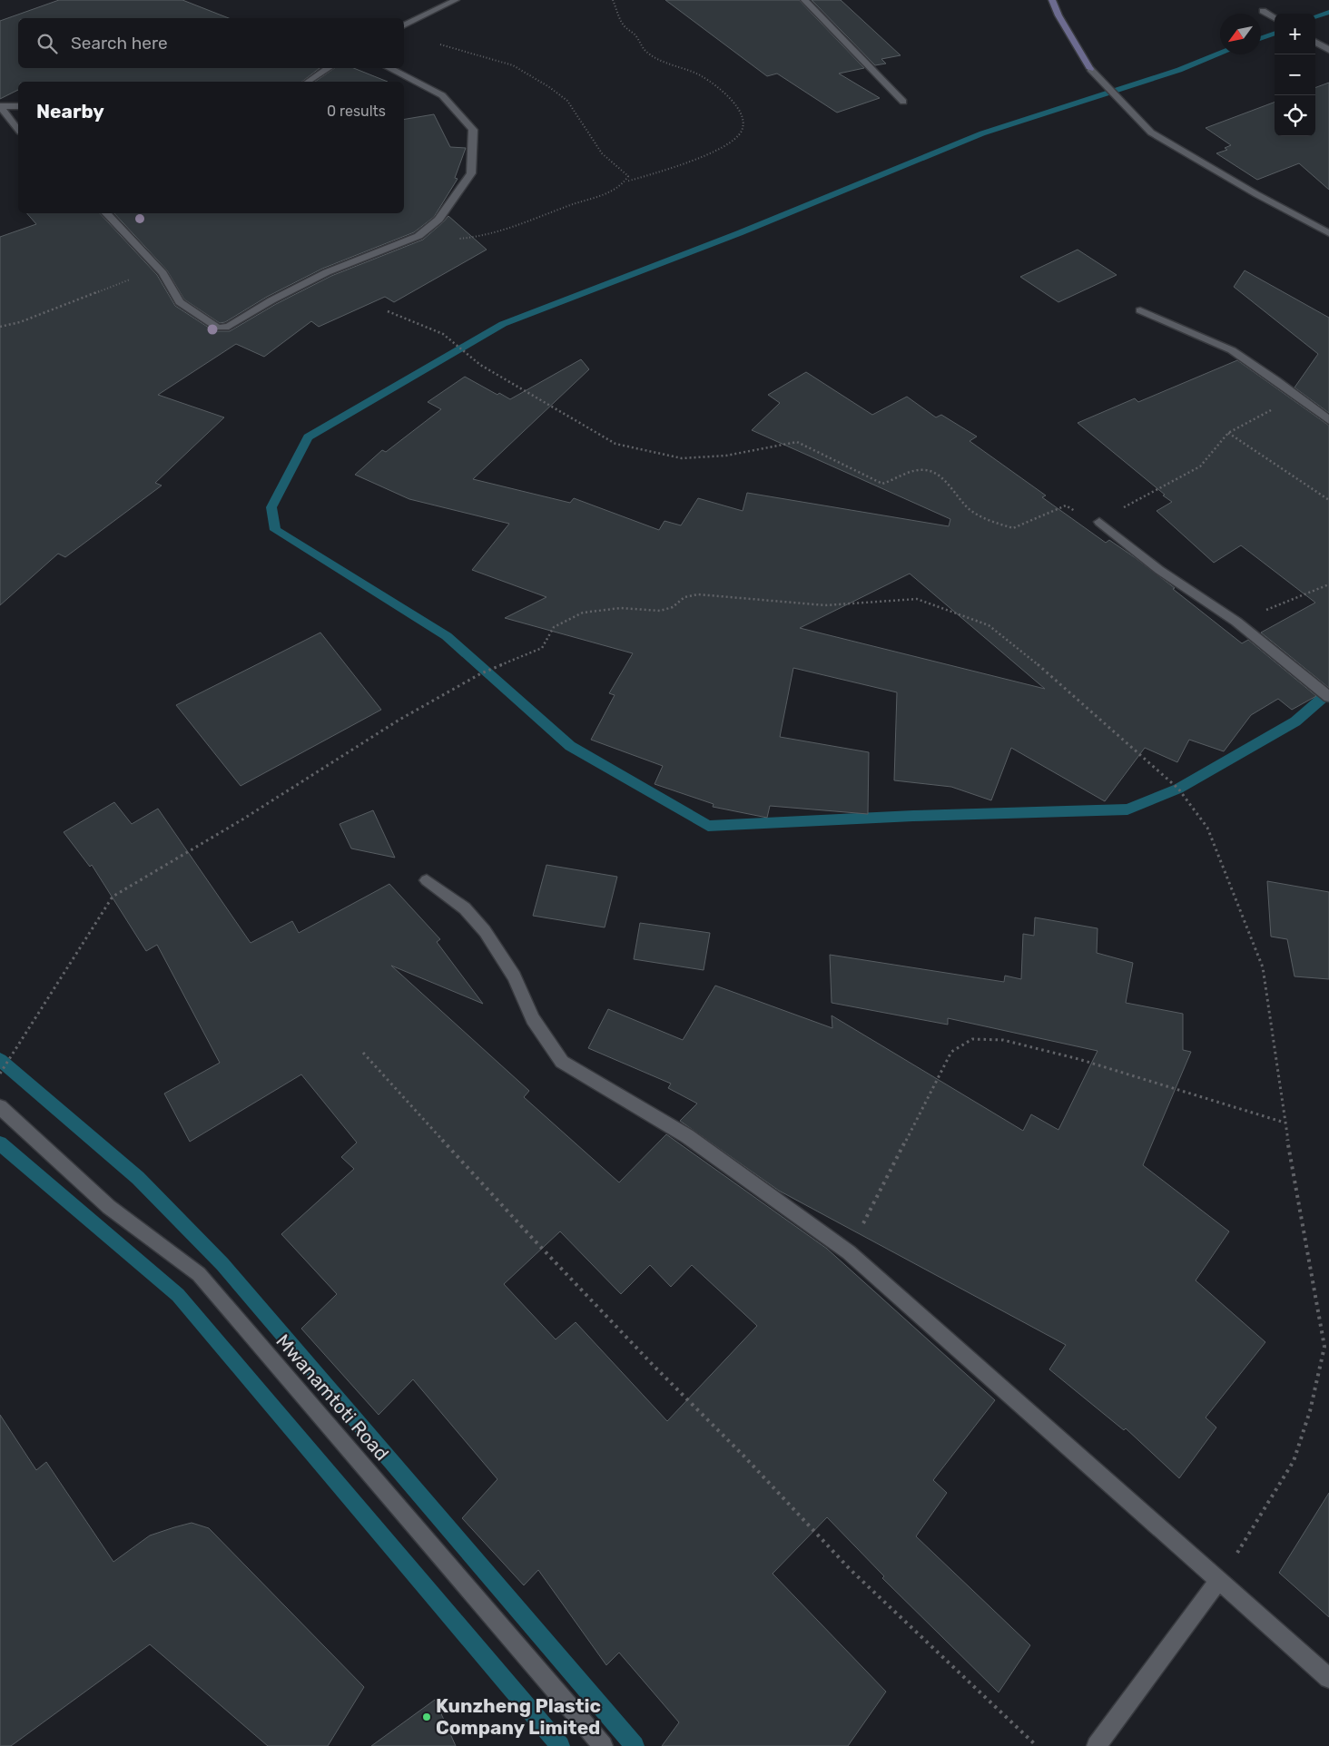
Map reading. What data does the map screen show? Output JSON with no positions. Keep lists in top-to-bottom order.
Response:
{
  "streets": {
    "street": ["Mwanamtoti Road"]
  },
  "places": ["Kunzheng Plastic Company Limited"],
  "north": "bottom left",
  "page": {
    "map_buttons": ["+", "−"],
    "search": "Search here",
    "heading": ["Nearby", "0 results"]
  }
}
